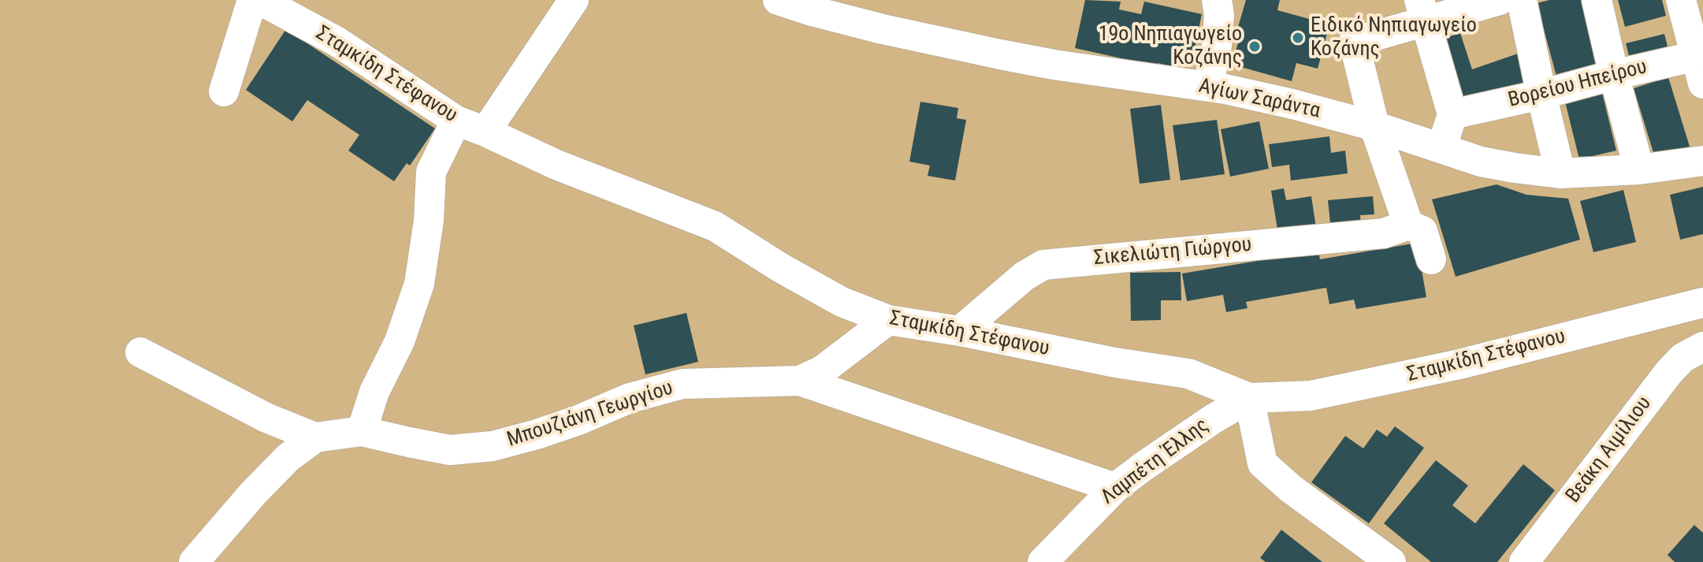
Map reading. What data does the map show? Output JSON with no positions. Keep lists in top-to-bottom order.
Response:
{
  "streets": {
    "street": [
      "Σταμκίδη Στέφανου",
      "Βορείου Ηπείρου",
      "Αγίων Σαράντα",
      "Σικελιώτη Γιώργου",
      "Μπουζιάνη Γεωργίου",
      "Βεάκη Αιμίλιου",
      "Λαμπέτη Έλλης"
    ]
  },
  "crossings": [
    ["Σταμκίδη Στέφανου", "Σικελιώτη Γιώργου"],
    ["Σταμκίδη Στέφανου", "Λαμπέτη Έλλης"],
    ["Μπουζιάνη Γεωργίου", "Λαμπέτη Έλλης"]
  ],
  "places": ["Ειδικό Νηπιαγωγείο Κοζάνης", "19ο Νηπιαγωγείο Κοζάνης"]
}
